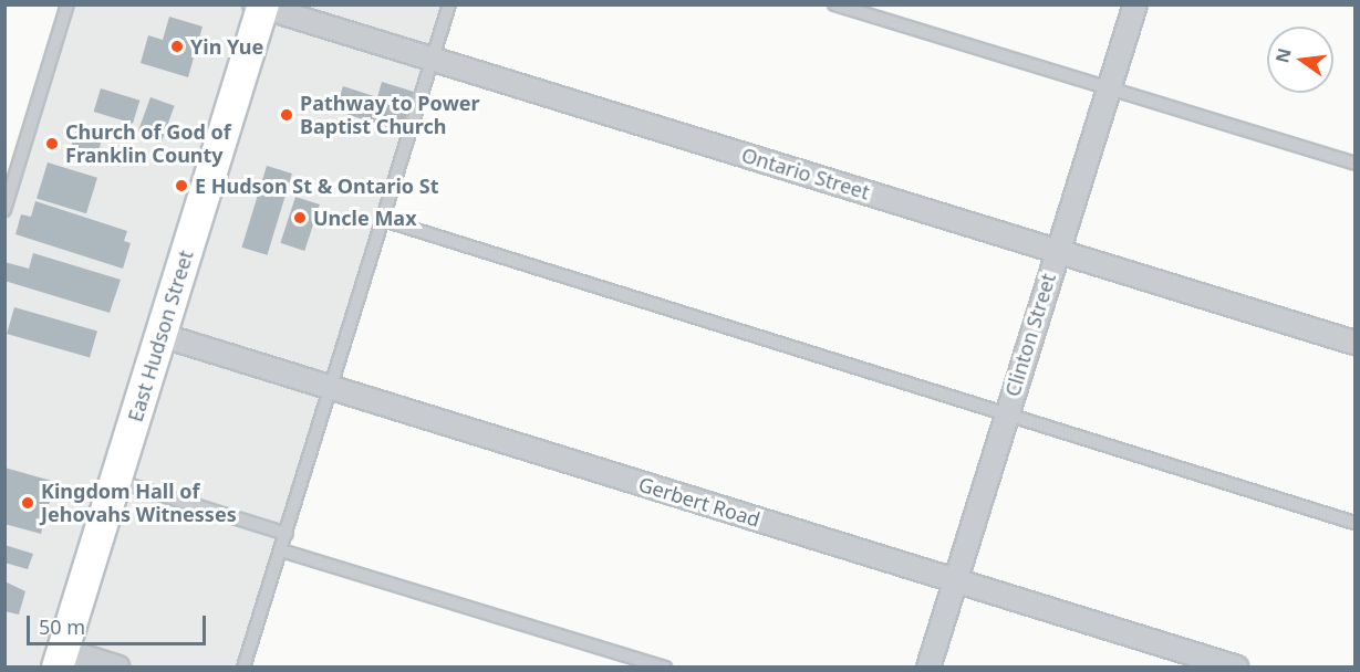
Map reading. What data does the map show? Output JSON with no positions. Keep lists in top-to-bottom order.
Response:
{
  "streets": {
    "main road": ["East Hudson Street"],
    "street": ["Ontario Street", "Clinton Street", "Gerbert Road"]
  },
  "crossings": [
    ["Ontario Street", "Clinton Street"],
    ["Ontario Street", "East Hudson Street"],
    ["Clinton Street", "Gerbert Road"],
    ["East Hudson Street", "Gerbert Road"]
  ],
  "places": [
    "Yin Yue",
    "Pathway to Power Baptist Church",
    "Church of God of Franklin County",
    "E Hudson St & Ontario St",
    "Uncle Max",
    "Kingdom Hall of Jehovahs Witnesses"
  ],
  "scale_bar": "50 m",
  "north": "left"
}
